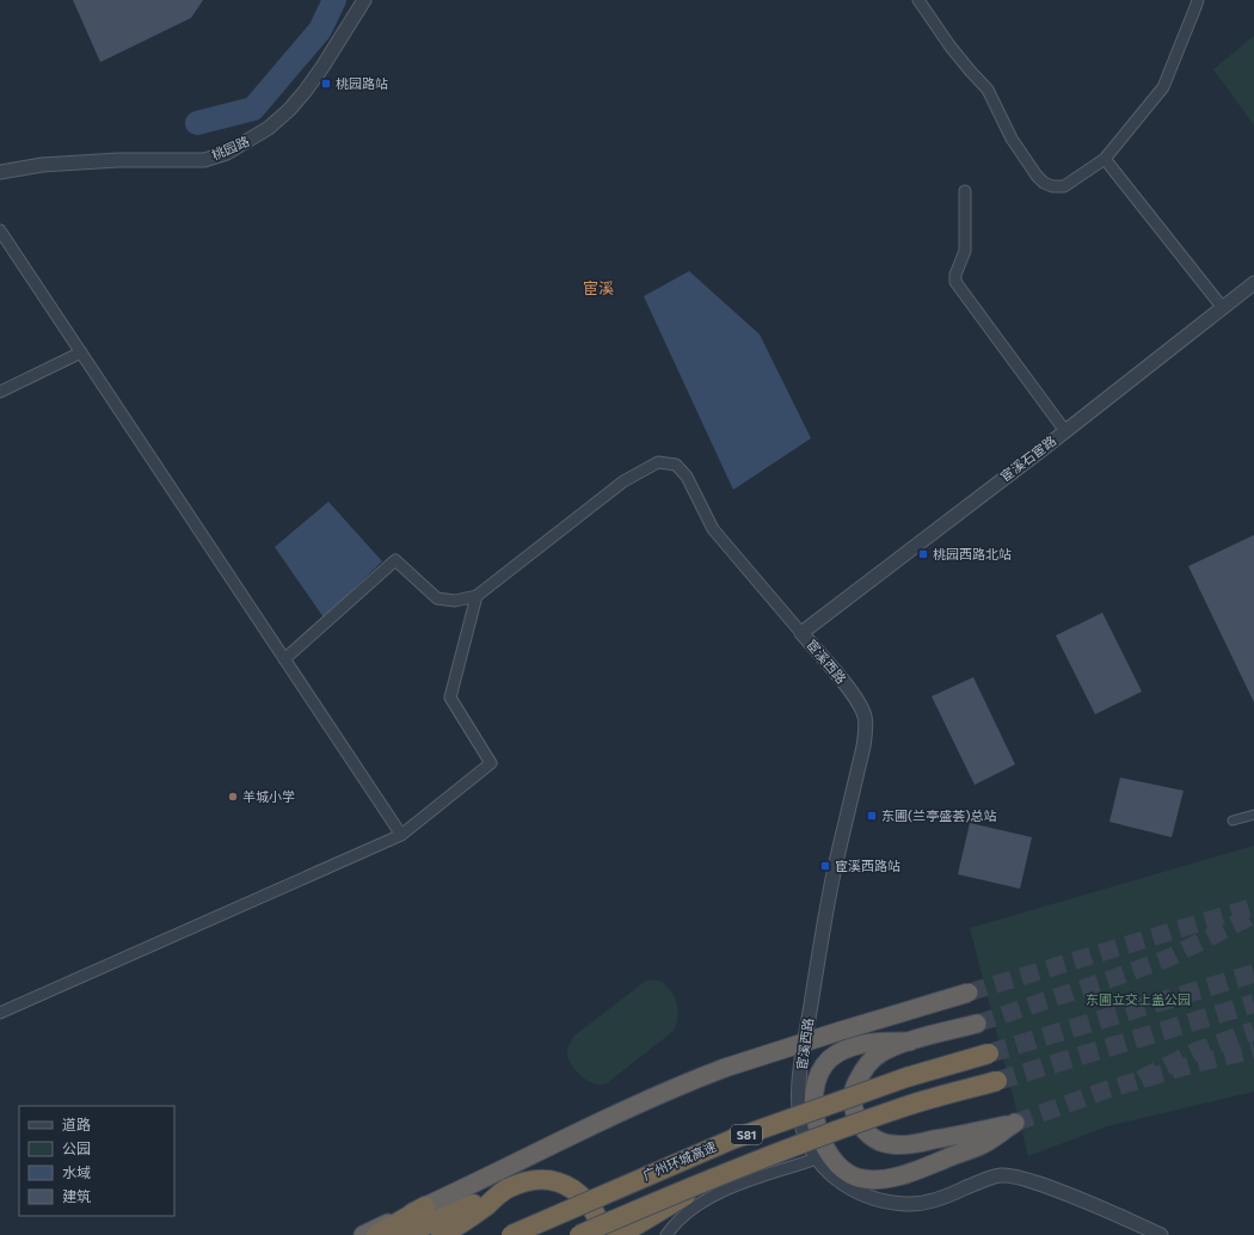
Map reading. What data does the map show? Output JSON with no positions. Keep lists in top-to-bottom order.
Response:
{
  "streets": {
    "highway": ["S81", "广州环城高速"],
    "street": ["桃园路", "宦溪石宦路", "宦溪西路"]
  },
  "crossings": [
    ["宦溪石宦路", "宦溪西路"]
  ],
  "districts": ["宦溪"],
  "parks": ["东圃立交上盖公园"],
  "places": {
    "transit": [
      "桃园路站",
      "桃园西路北站",
      "东圃(兰亭盛荟)总站",
      "宦溪西路站"
    ],
    "other": ["羊城小学"]
  },
  "legend": [
    "道路",
    "公园",
    "水域",
    "建筑"
  ]
}
